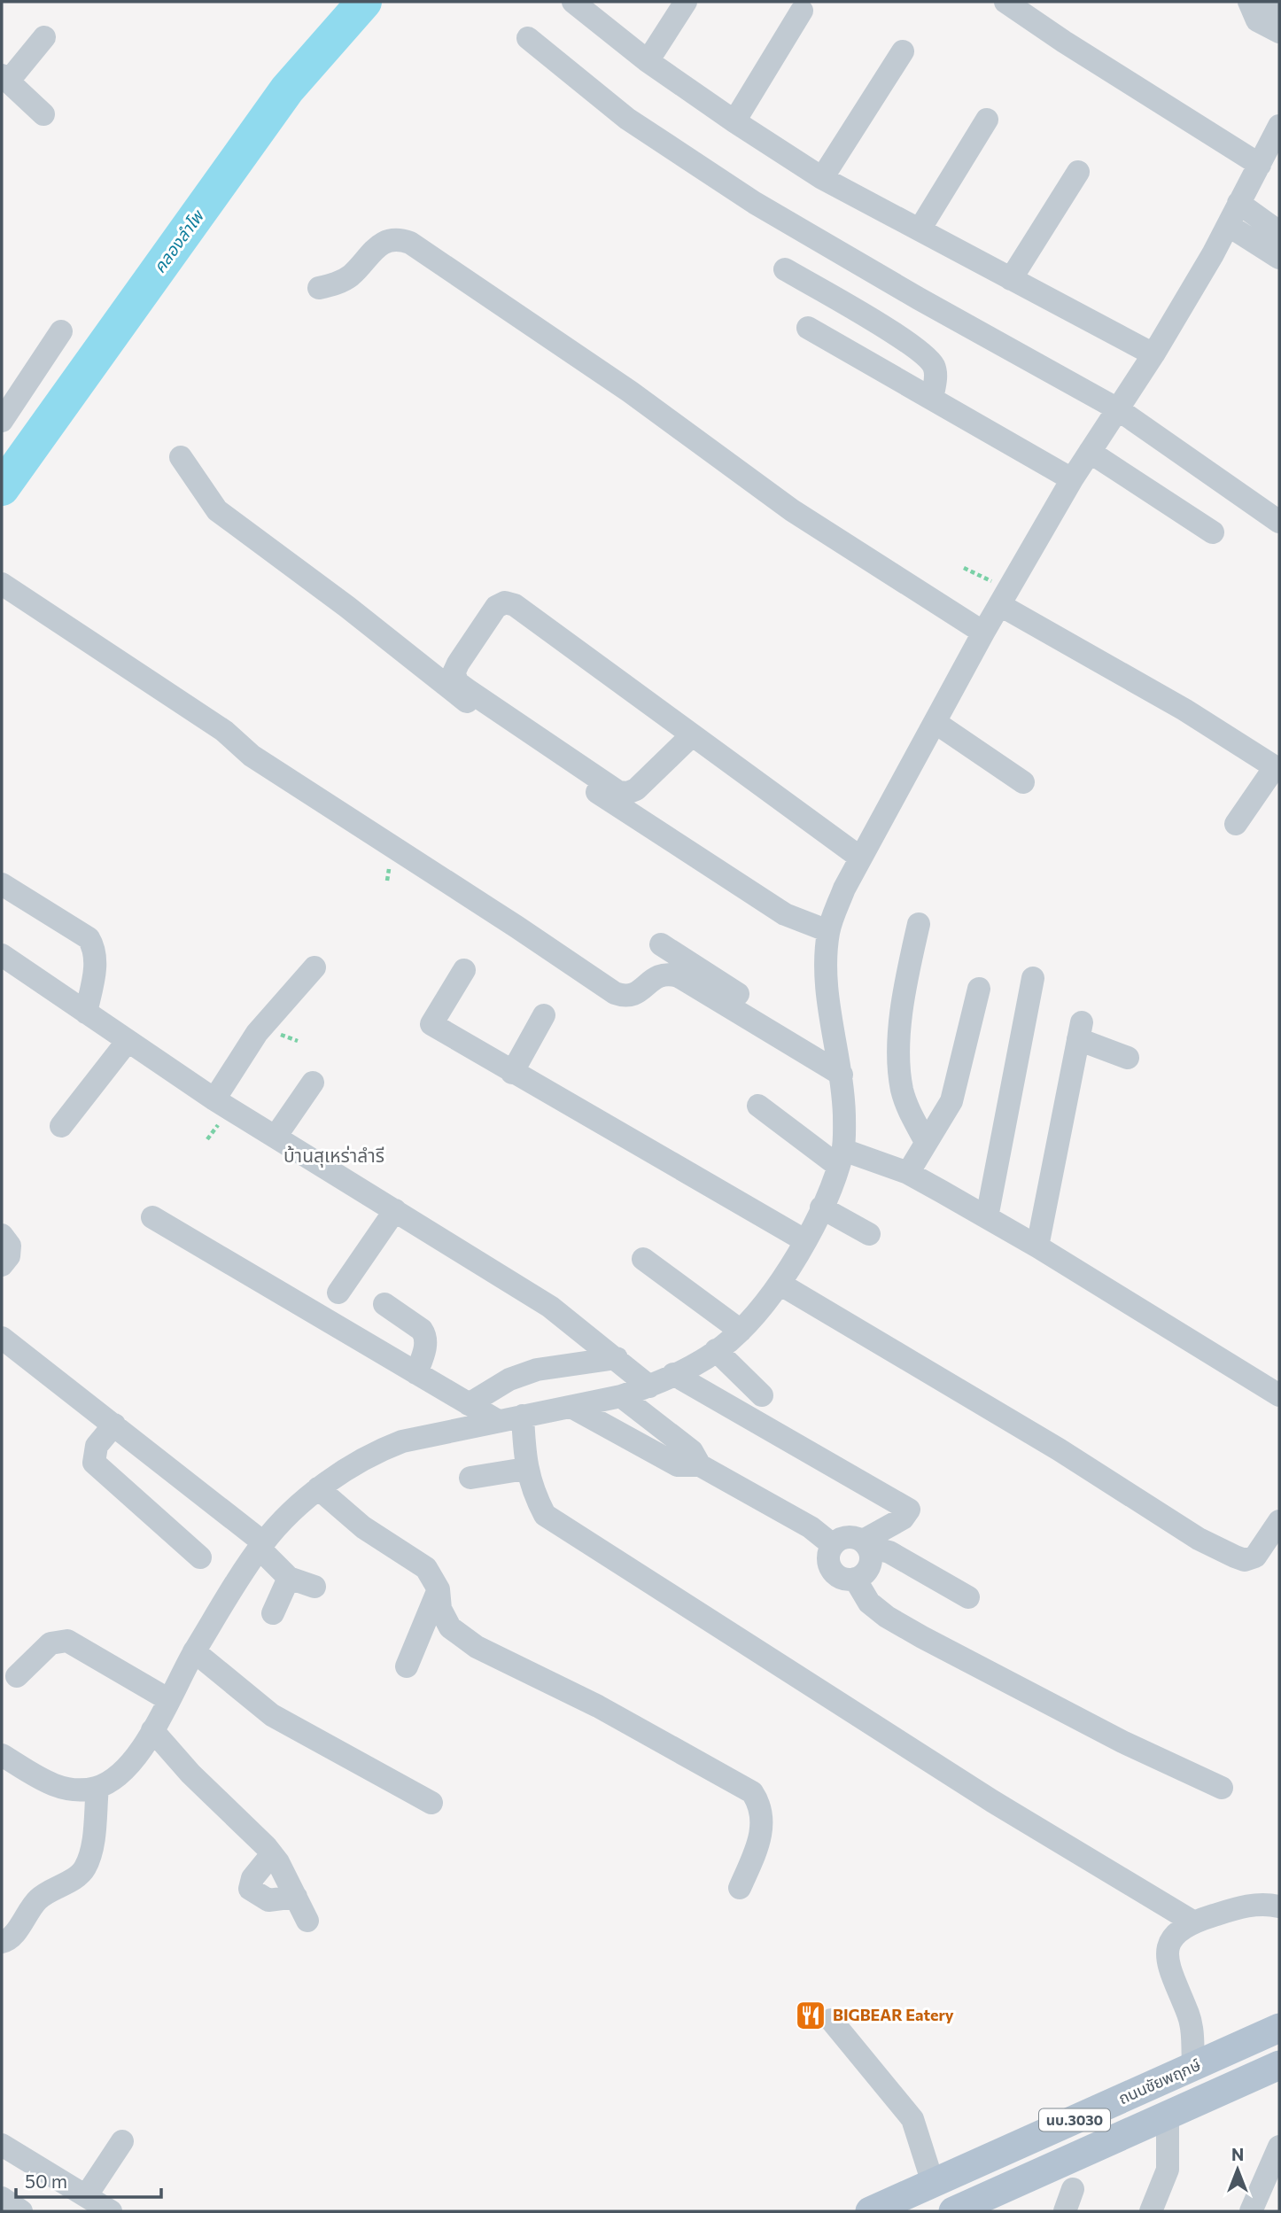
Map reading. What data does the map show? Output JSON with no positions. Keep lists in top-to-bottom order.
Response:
{
  "streets": {
    "main road": ["ถนนชัยพฤกษ์", "นบ.3030"]
  },
  "districts": ["บ้านสุเหร่าลำรี"],
  "water": ["คลองลำโพ"],
  "places": {
    "restaurant": ["BIGBEAR Eatery"]
  },
  "scale_bar": "50 m",
  "north": "top"
}
